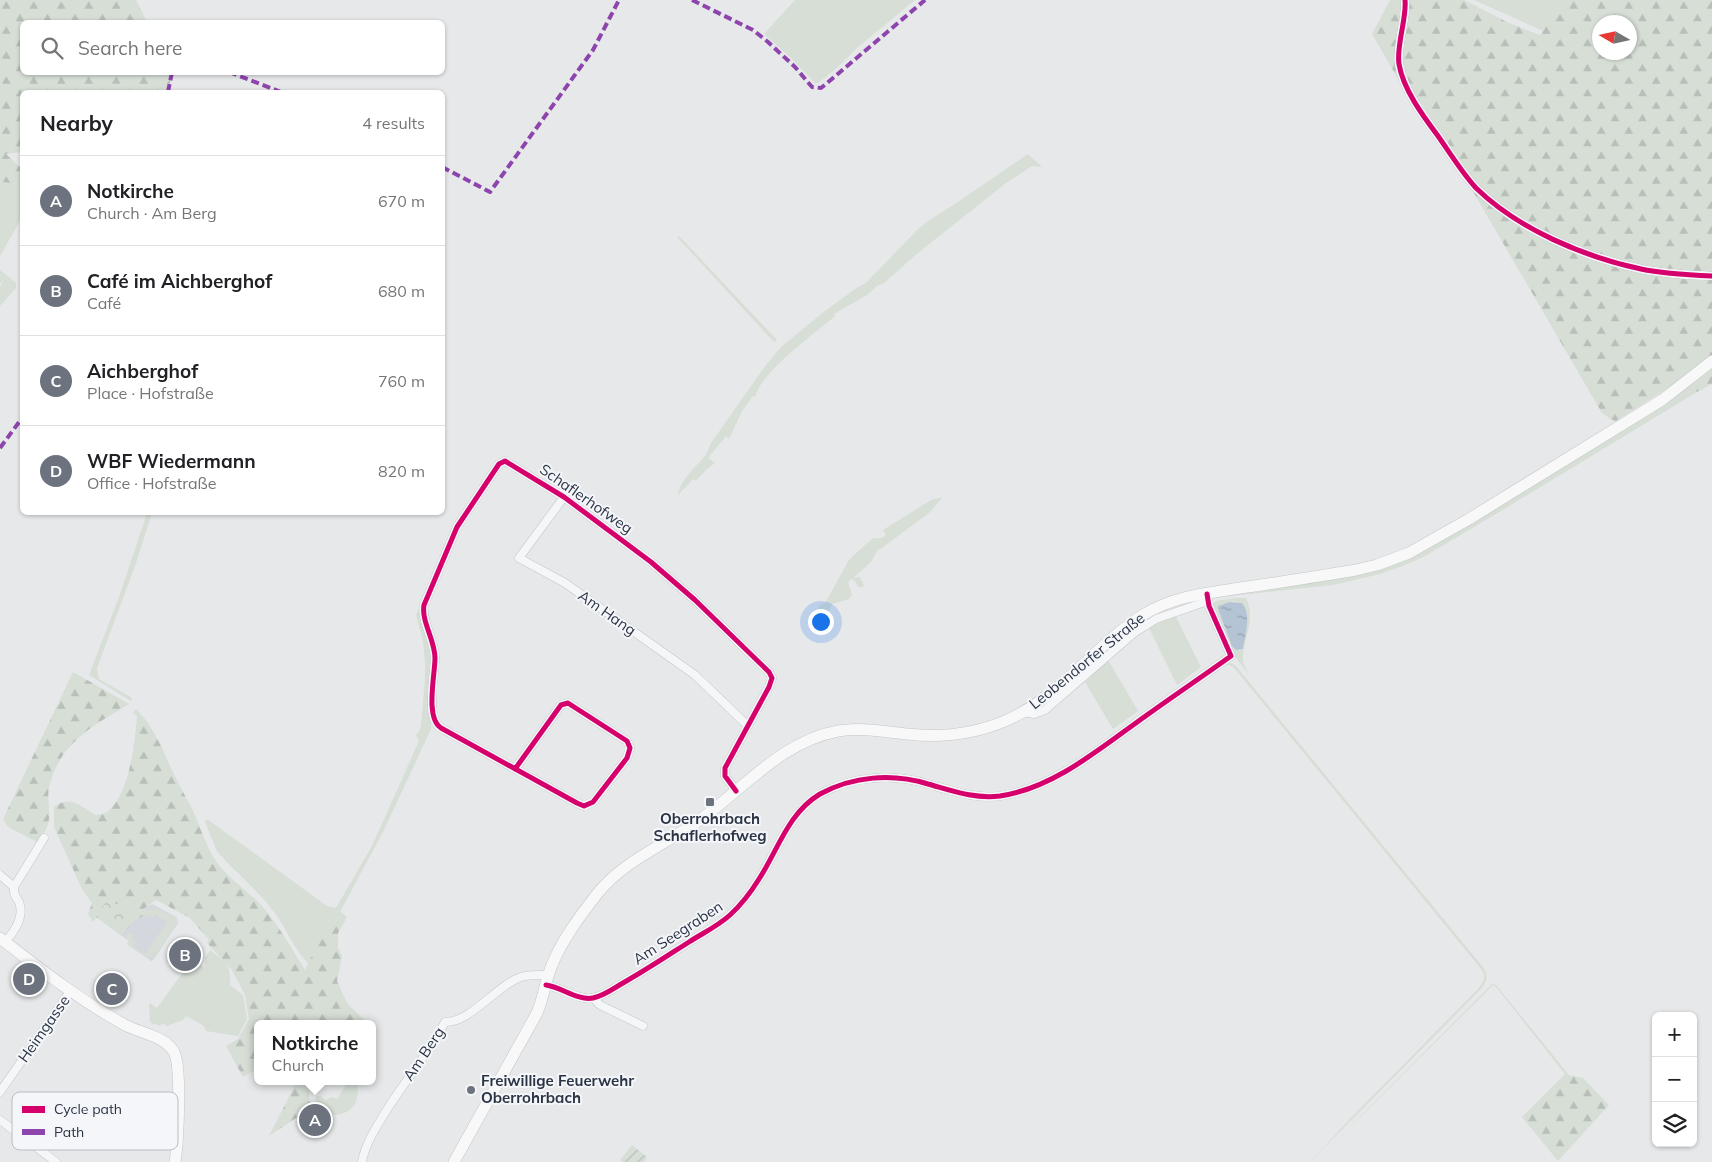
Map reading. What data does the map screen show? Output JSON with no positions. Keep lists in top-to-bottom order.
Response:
{
  "streets": {
    "main road": ["Leobendorfer Straße"],
    "street": [
      "Schaflerhofweg",
      "Am Hang",
      "Am Seegraben",
      "Heimgasse",
      "Am Berg"
    ]
  },
  "crossings": [
    ["Schaflerhofweg", "Am Hang"],
    ["Leobendorfer Straße", "Am Seegraben"],
    ["Leobendorfer Straße", "Am Berg"]
  ],
  "places": {
    "transit": ["Oberrohrbach Schaflerhofweg"],
    "other": ["Freiwillige Feuerwehr Oberrohrbach"]
  },
  "legend": ["Cycle path", "Path"],
  "north": "left",
  "page": {
    "search": "Search here",
    "heading": ["Nearby", "4 results"],
    "list": [
      {
        "mark": "A",
        "name": "Notkirche",
        "note": "Church · Am Berg",
        "value": "670 m"
      },
      {
        "mark": "B",
        "name": "Café im Aichberghof",
        "note": "Café",
        "value": "680 m"
      },
      {
        "mark": "C",
        "name": "Aichberghof",
        "note": "Place · Hofstraße",
        "value": "760 m"
      },
      {
        "mark": "D",
        "name": "WBF Wiedermann",
        "note": "Office · Hofstraße",
        "value": "820 m"
      }
    ],
    "pins": [
      "B",
      "D",
      "C",
      "A"
    ],
    "map_buttons": ["+", "−"],
    "popup": ["Notkirche", "Church"]
  }
}
